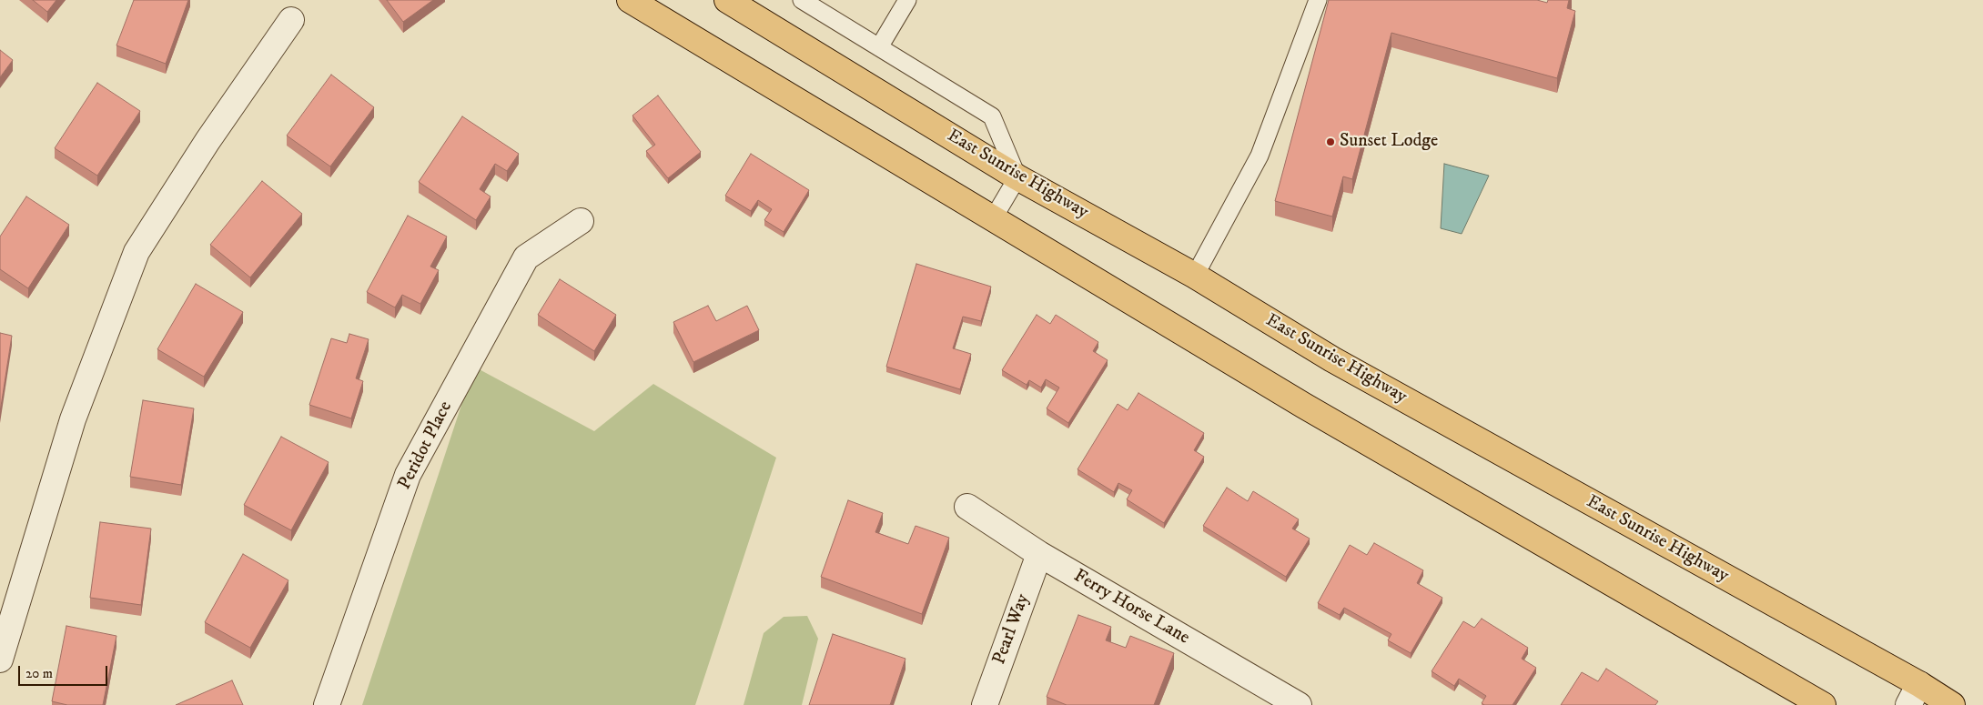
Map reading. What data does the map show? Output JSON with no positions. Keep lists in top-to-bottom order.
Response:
{
  "streets": {
    "main road": ["East Sunrise Highway"],
    "street": ["Peridot Place", "Ferry Horse Lane", "Pearl Way"]
  },
  "crossings": [
    ["Ferry Horse Lane", "Pearl Way"]
  ],
  "places": ["Sunset Lodge"],
  "scale_bar": "20 m"
}
